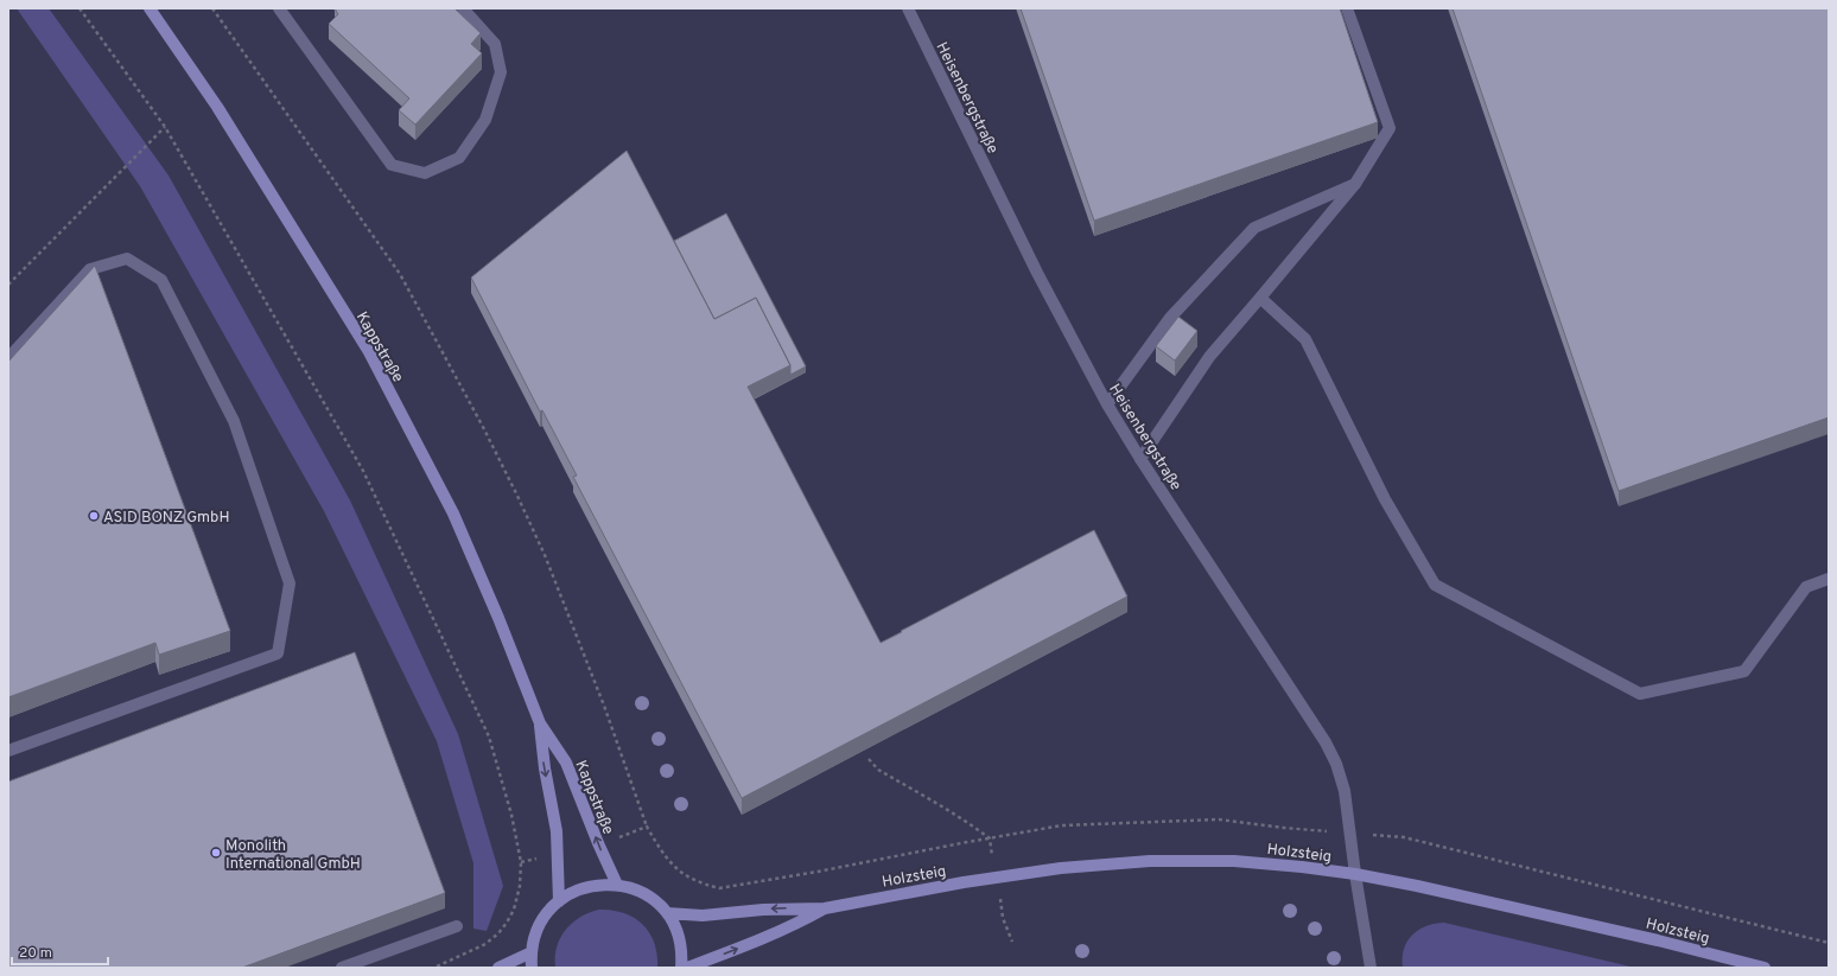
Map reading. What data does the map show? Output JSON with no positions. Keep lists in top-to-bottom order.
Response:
{
  "streets": {
    "street": ["Heisenbergstraße", "Kappstraße", "Holzsteig"]
  },
  "crossings": [
    ["Heisenbergstraße", "Holzsteig"]
  ],
  "places": ["ASID BONZ GmbH", "Monolith International GmbH"],
  "scale_bar": "20 m"
}
